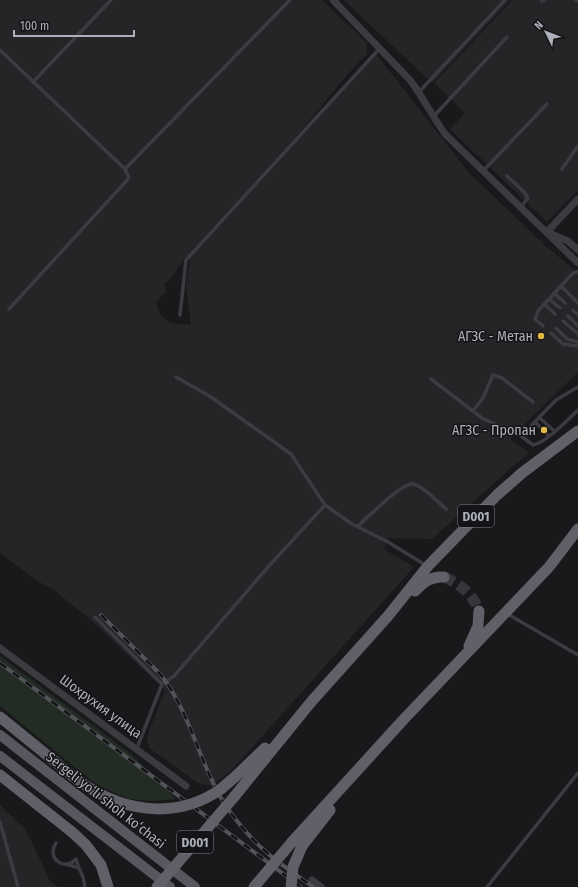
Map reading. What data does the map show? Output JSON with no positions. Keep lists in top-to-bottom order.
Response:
{
  "streets": {
    "highway": ["D001"],
    "main road": ["Sergeli yo‘li shoh ko‘chasi"],
    "street": ["Шохрухия улица"]
  },
  "places": ["АГЗС - Метан", "АГЗС - Пропан"],
  "scale_bar": "100 m",
  "north": "top left"
}
